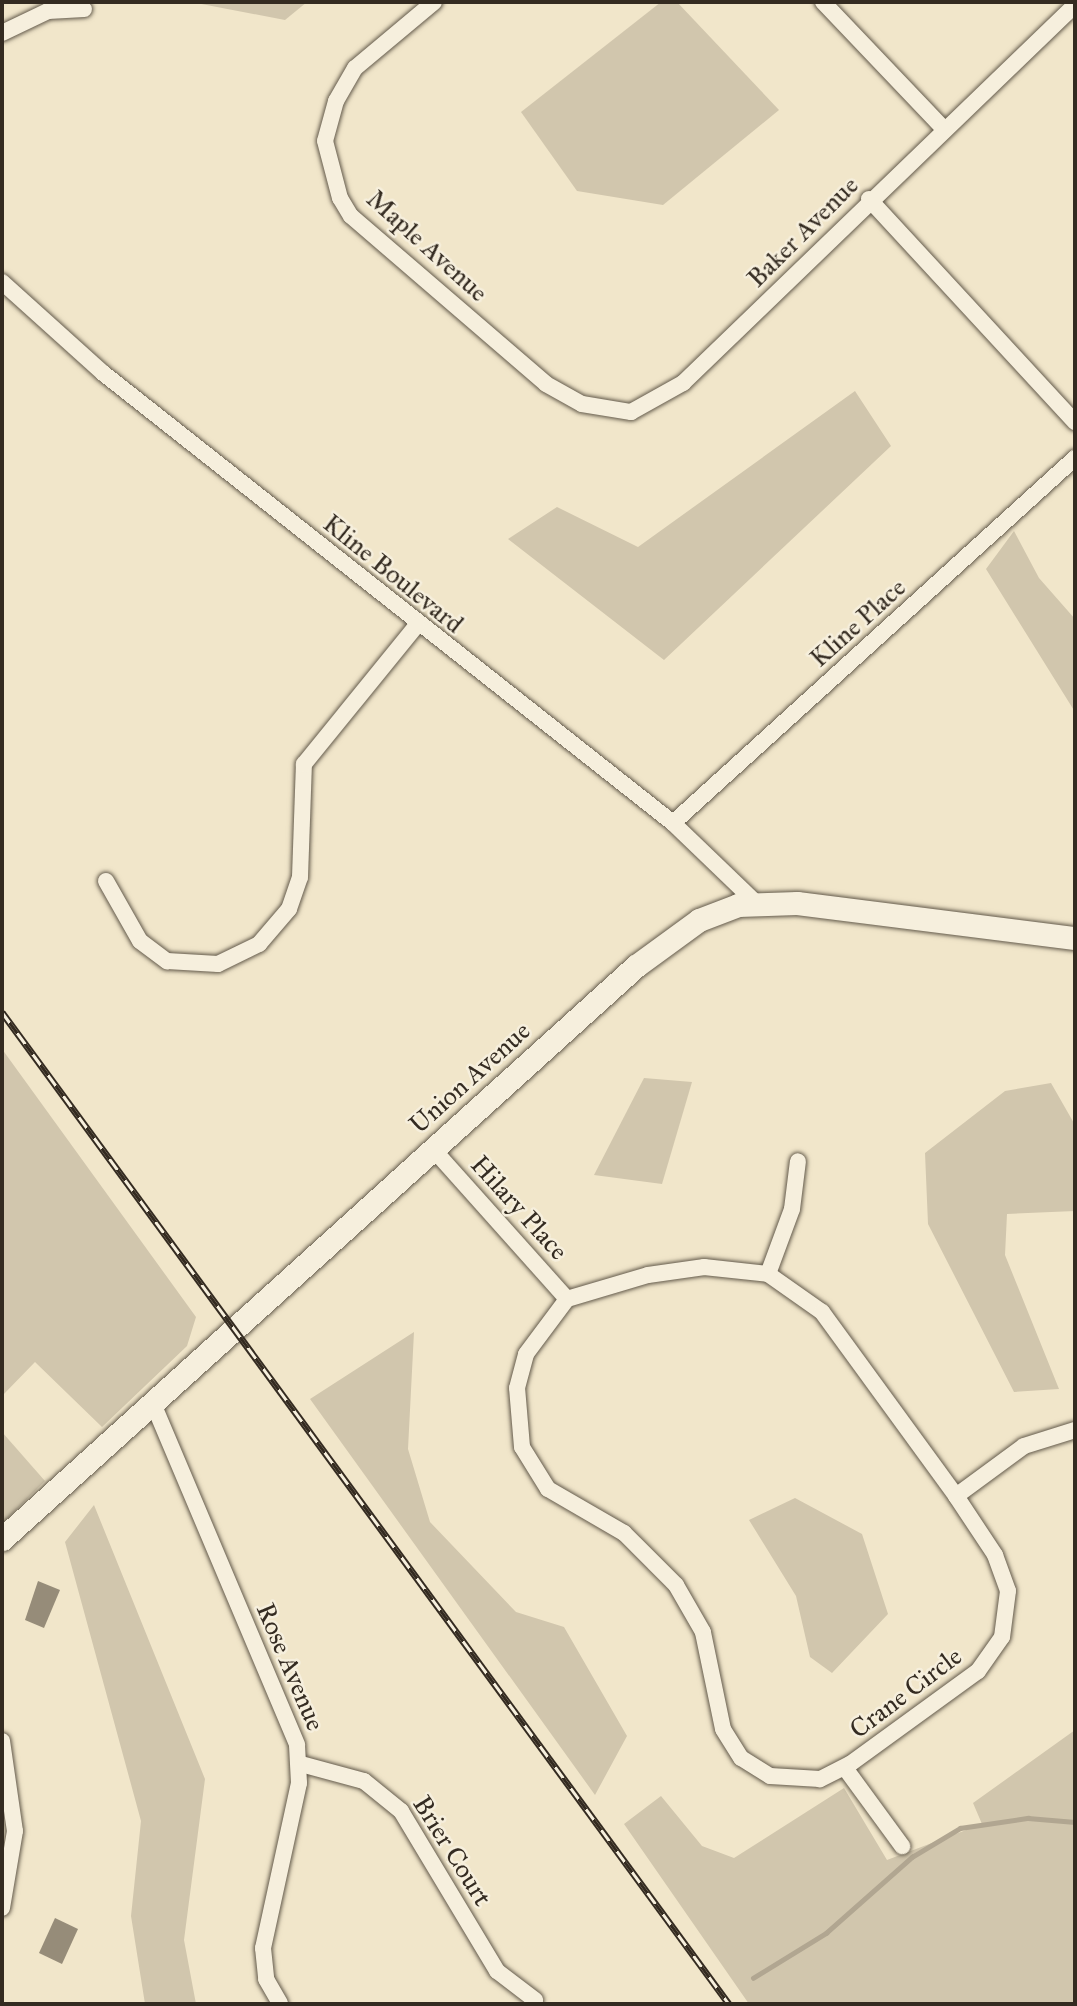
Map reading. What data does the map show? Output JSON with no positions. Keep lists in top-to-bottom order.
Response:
{
  "streets": {
    "main road": ["Union Avenue"],
    "street": [
      "Baker Avenue",
      "Maple Avenue",
      "Kline Boulevard",
      "Kline Place",
      "Hilary Place",
      "Rose Avenue",
      "Crane Circle",
      "Brier Court"
    ]
  },
  "crossings": [
    ["Baker Avenue", "Maple Avenue"],
    ["Kline Boulevard", "Kline Place"],
    ["Kline Boulevard", "Union Avenue"],
    ["Union Avenue", "Hilary Place"],
    ["Union Avenue", "Rose Avenue"],
    ["Hilary Place", "Crane Circle"],
    ["Rose Avenue", "Brier Court"]
  ]
}
